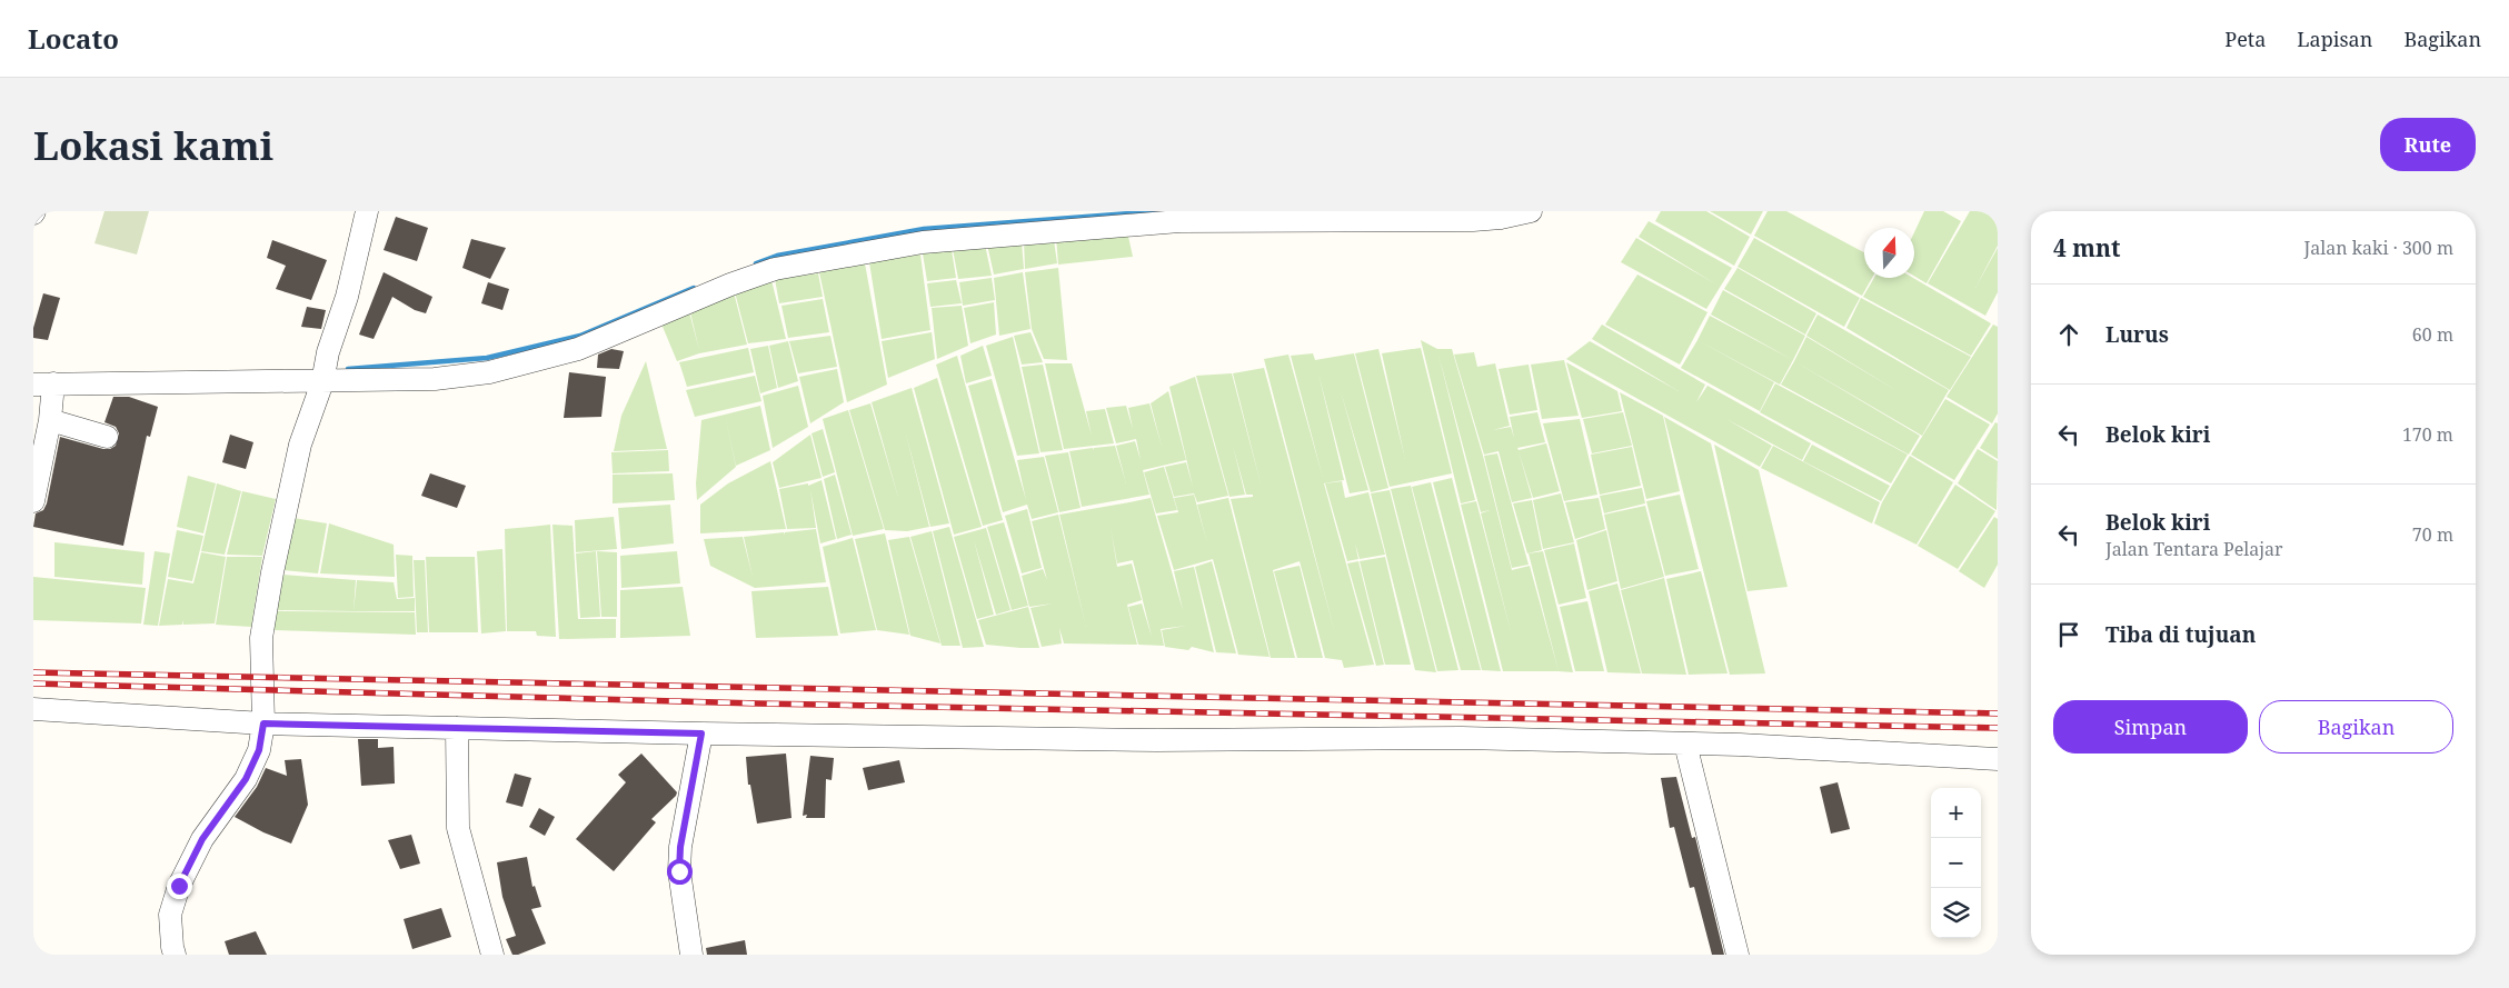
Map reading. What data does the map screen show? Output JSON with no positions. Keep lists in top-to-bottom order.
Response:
{
  "north": "top",
  "page": {
    "header": "Locato",
    "nav": ["Peta", "Lapisan", "Bagikan"],
    "buttons": [
      "Rute",
      ["Simpan", "Bagikan"]
    ],
    "title": "Lokasi kami",
    "heading": ["4 mnt", "Jalan kaki · 300 m"],
    "list": [
      ["Lurus", "60 m"],
      ["Belok kiri", "170 m"],
      ["Belok kiri", "Jalan Tentara Pelajar", "70 m"],
      "Tiba di tujuan"
    ],
    "map_buttons": ["+", "−"]
  }
}
